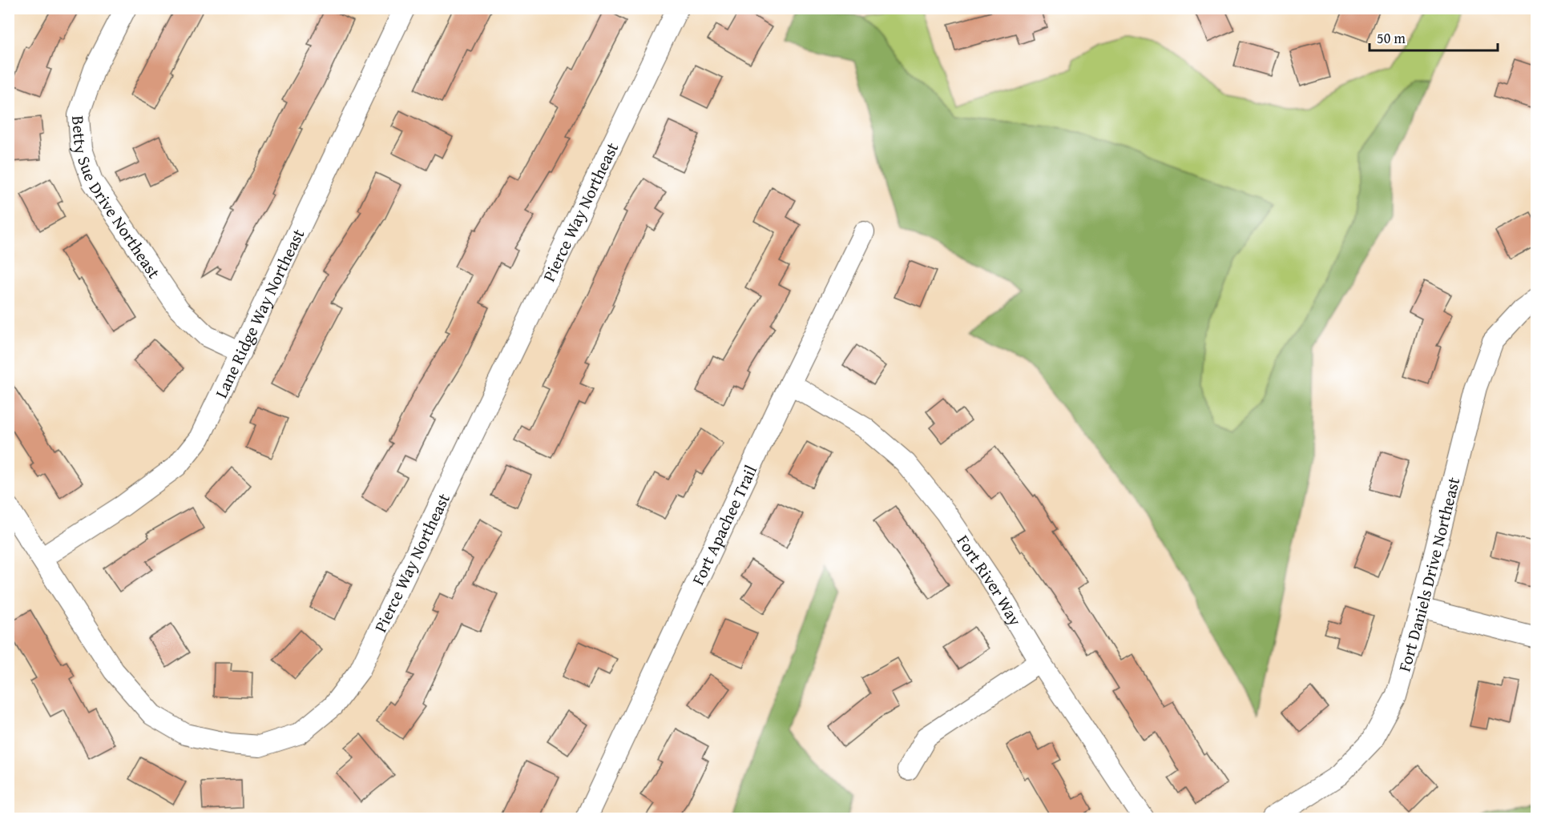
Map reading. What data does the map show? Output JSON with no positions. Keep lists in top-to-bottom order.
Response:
{
  "streets": {
    "street": [
      "Betty Sue Drive Northeast",
      "Pierce Way Northeast",
      "Lane Ridge Way Northeast",
      "Fort Apachee Trail",
      "Fort Daniels Drive Northeast",
      "Fort River Way"
    ]
  },
  "crossings": [
    ["Betty Sue Drive Northeast", "Lane Ridge Way Northeast"],
    ["Pierce Way Northeast", "Lane Ridge Way Northeast"],
    ["Fort Apachee Trail", "Fort River Way"]
  ],
  "scale_bar": "50 m"
}
